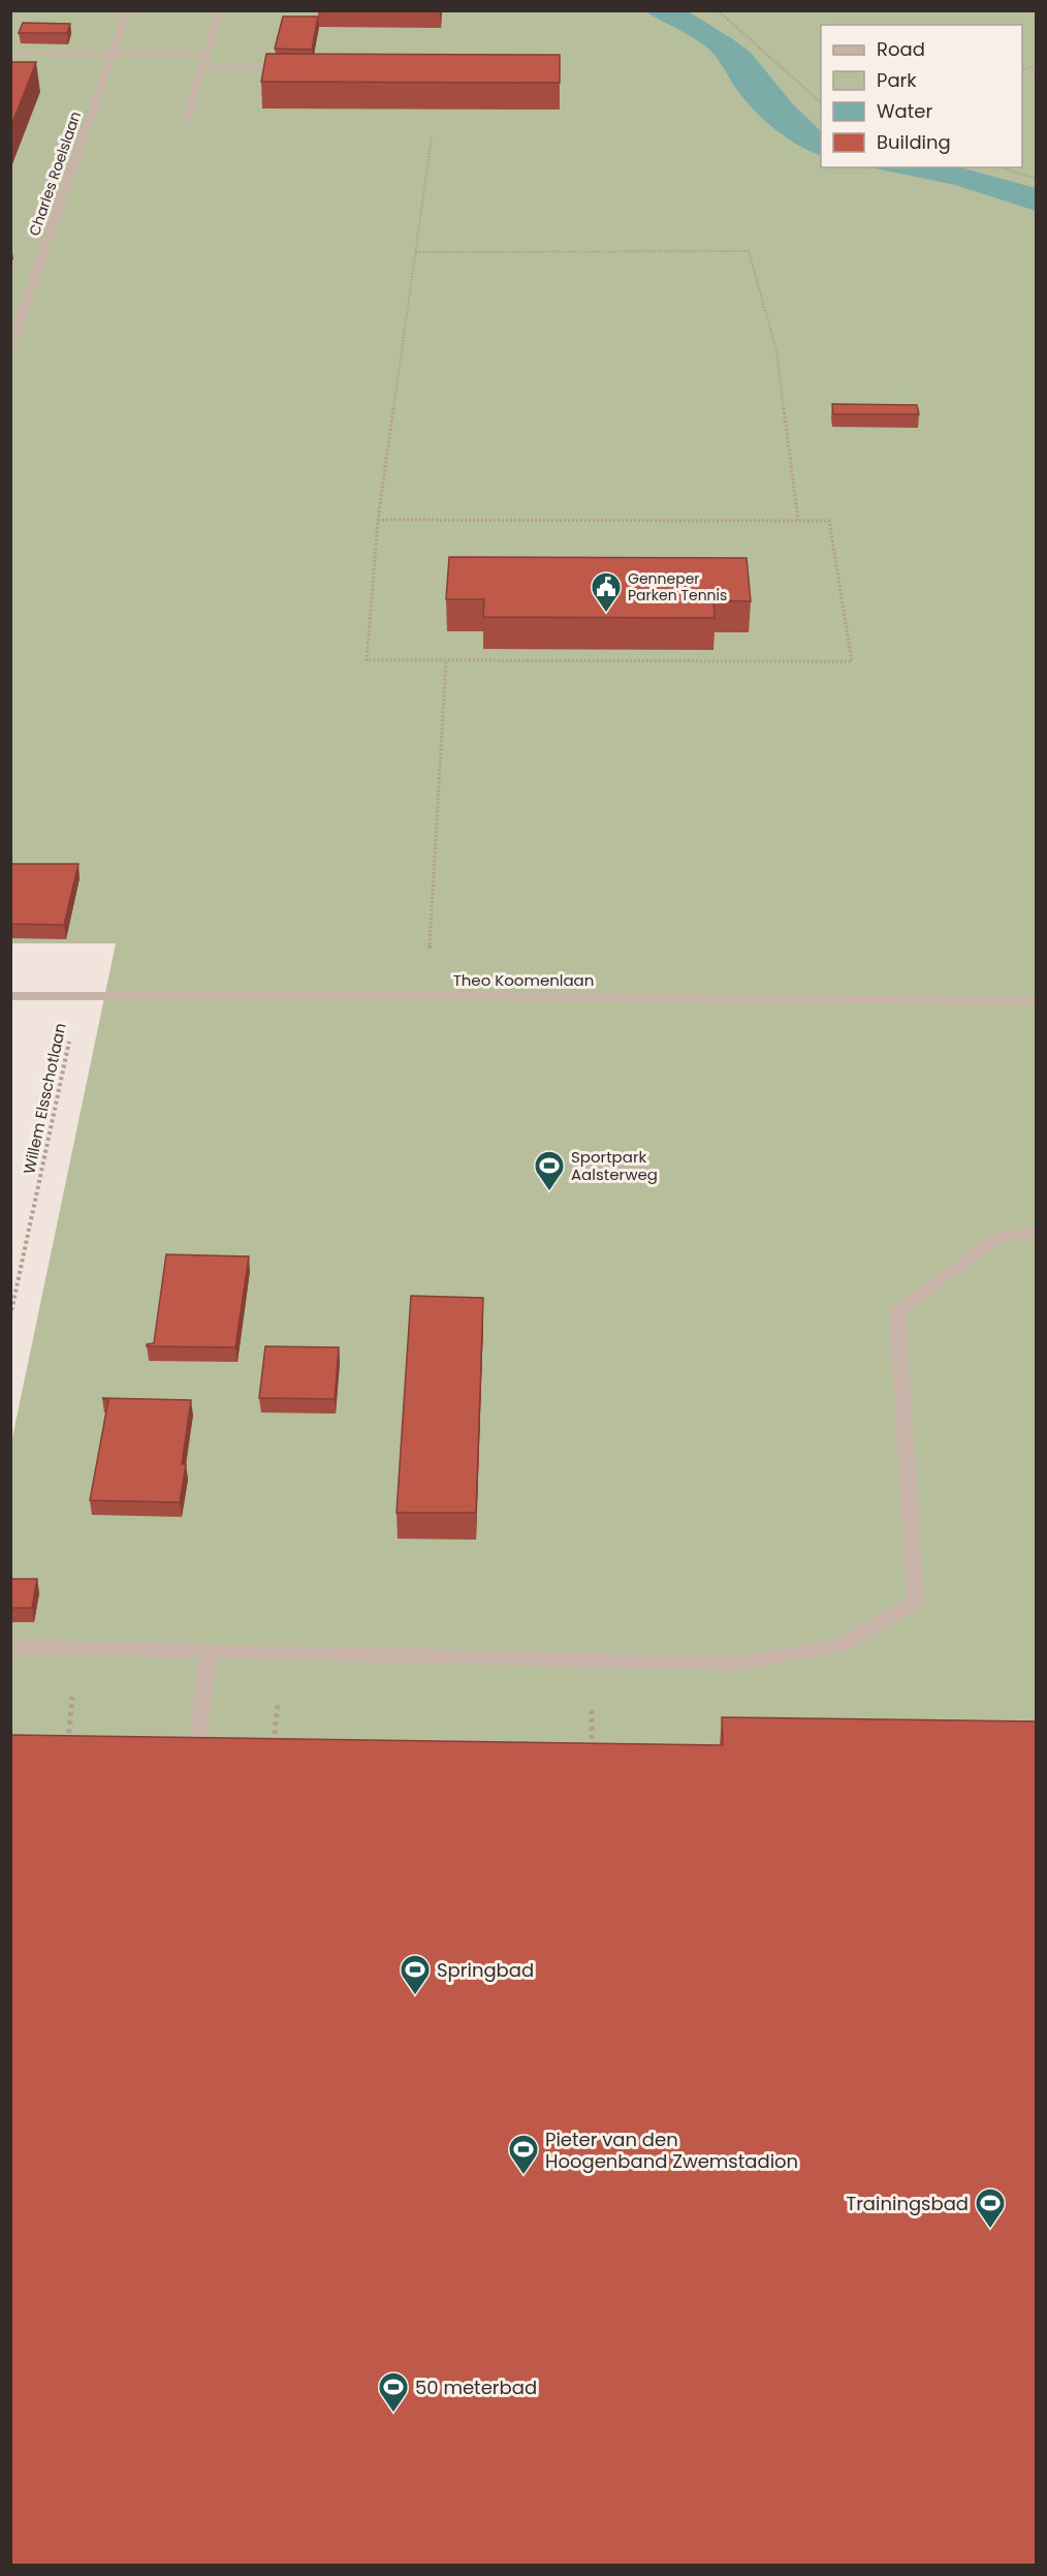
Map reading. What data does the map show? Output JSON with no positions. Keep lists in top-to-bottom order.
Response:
{
  "streets": {
    "street": ["Charles Roelslaan", "Theo Koomenlaan"],
    "path": ["Willem Elsschotlaan"]
  },
  "crossings": [
    ["Theo Koomenlaan", "Willem Elsschotlaan"]
  ],
  "places": {
    "public building": ["Genneper Parken Tennis"],
    "sports": [
      "Sportpark Aalsterweg",
      "Springbad",
      "Pieter van den Hoogenband Zwemstadion",
      "Trainingsbad",
      "50 meterbad"
    ]
  },
  "legend": [
    "Road",
    "Park",
    "Water",
    "Building"
  ]
}
